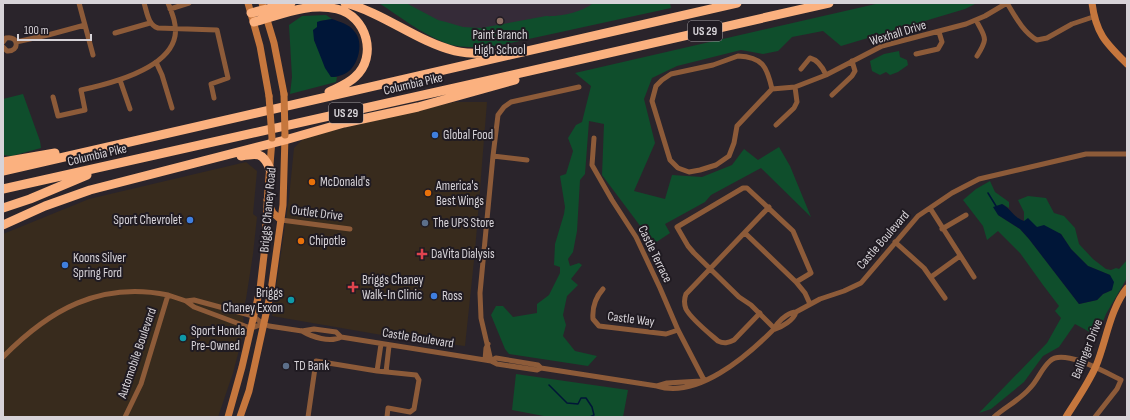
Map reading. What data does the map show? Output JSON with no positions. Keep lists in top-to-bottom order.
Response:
{
  "streets": {
    "highway": ["US 29", "Columbia Pike"],
    "main road": ["Briggs Chaney Road", "Ballinger Drive"],
    "street": [
      "Wexhall Drive",
      "Outlet Drive",
      "Castle Boulevard",
      "Castle Terrace",
      "Castle Way",
      "Automobile Boulevard"
    ]
  },
  "crossings": [
    ["Briggs Chaney Road", "Outlet Drive"],
    ["Briggs Chaney Road", "Castle Boulevard"],
    ["Briggs Chaney Road", "Automobile Boulevard"],
    ["Castle Boulevard", "Castle Terrace"],
    ["Castle Boulevard", "Automobile Boulevard"],
    ["Castle Terrace", "Castle Way"]
  ],
  "places": {
    "other": [
      "Paint Branch High School",
      "Global Food",
      "McDonald's",
      "America's Best Wings",
      "Sport Chevrolet",
      "The UPS Store",
      "Chipotle",
      "Koons Silver Spring Ford",
      "Ross",
      "Briggs Chaney Exxon",
      "Sport Honda Pre-Owned",
      "TD Bank"
    ],
    "health": ["DaVita Dialysis", "Briggs Chaney Walk-In Clinic"]
  },
  "scale_bar": "100 m"
}
